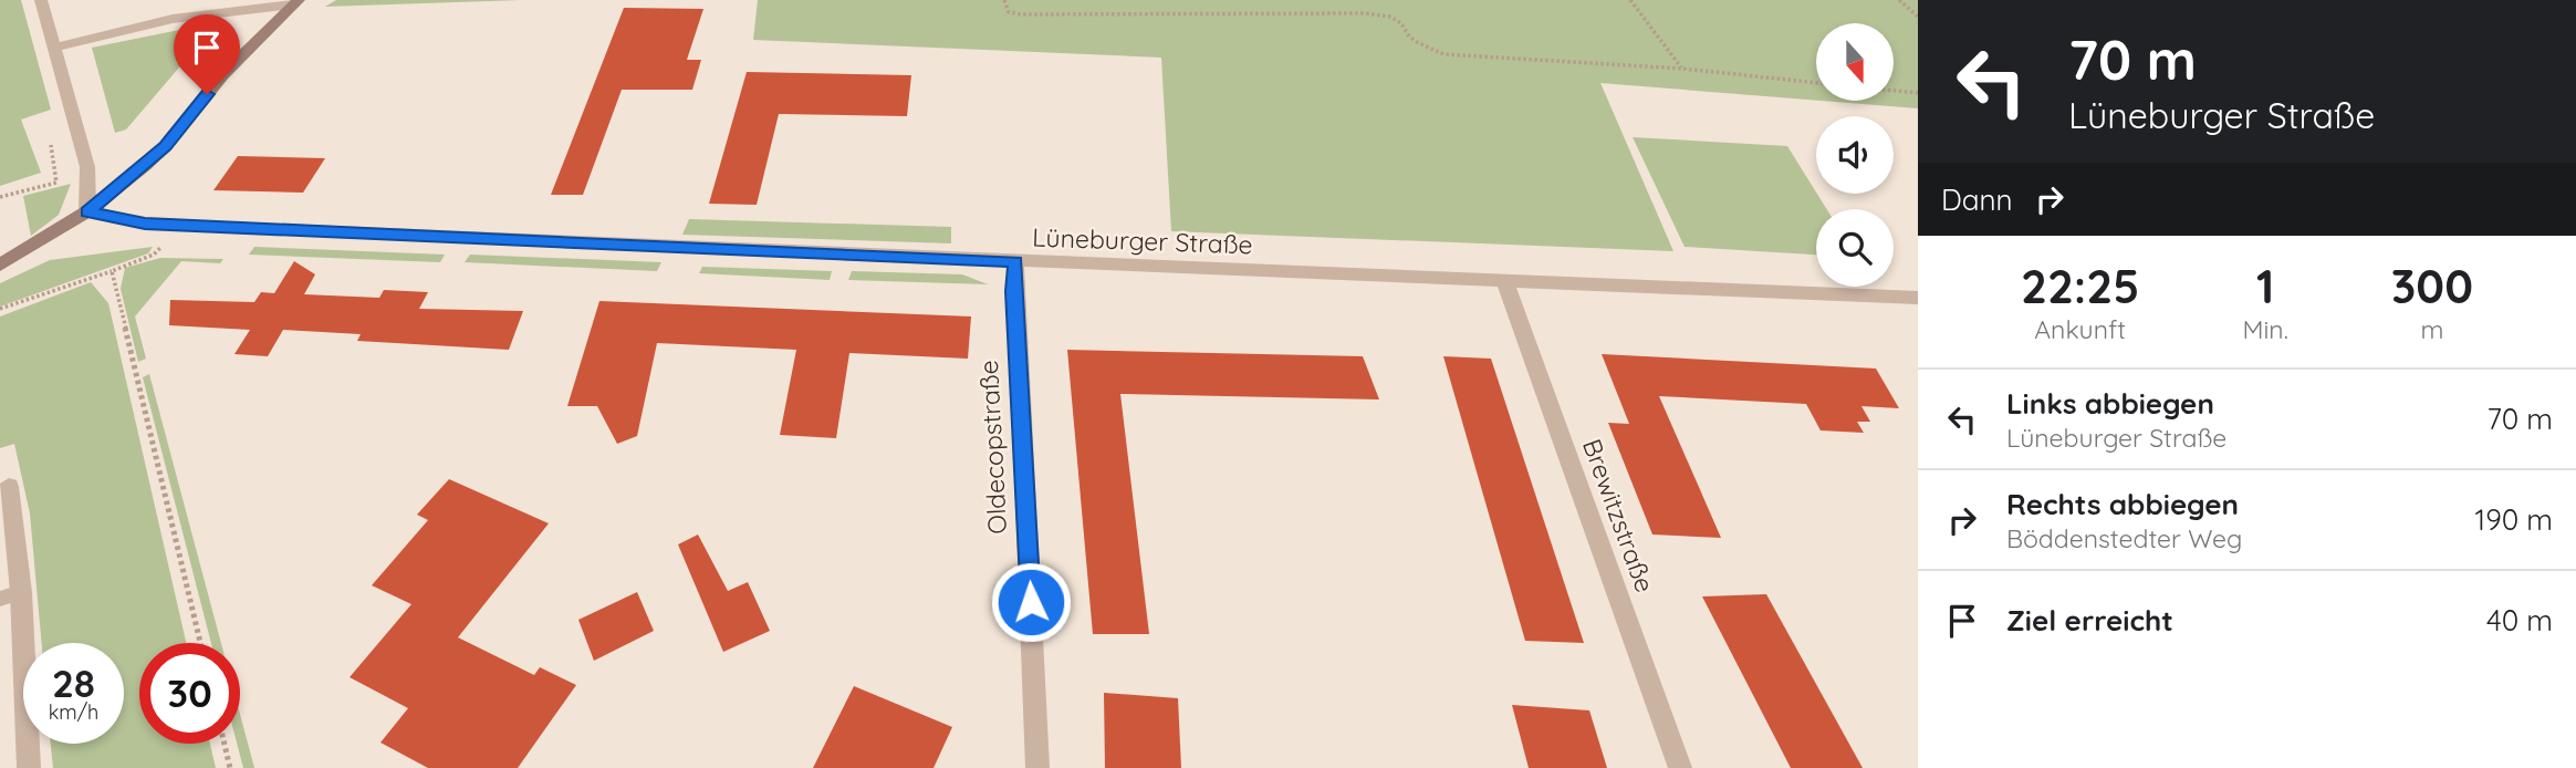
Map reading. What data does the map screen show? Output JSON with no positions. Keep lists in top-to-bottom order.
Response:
{
  "streets": {
    "street": ["Lüneburger Straße", "Oldecopstraße", "Brewitzstraße"]
  },
  "crossings": [
    ["Lüneburger Straße", "Oldecopstraße"],
    ["Lüneburger Straße", "Brewitzstraße"]
  ],
  "north": "bottom",
  "page": {
    "turn": ["70 m", "Lüneburger Straße"],
    "then": "Dann",
    "eta": [
      "22:25",
      "Ankunft",
      "1",
      "Min.",
      "300",
      "m"
    ],
    "list": [
      {
        "name": "Links abbiegen",
        "note": "Lüneburger Straße",
        "value": "70 m"
      },
      {
        "name": "Rechts abbiegen",
        "note": "Böddenstedter Weg",
        "value": "190 m"
      },
      {
        "name": "Ziel erreicht",
        "value": "40 m"
      }
    ],
    "speed": "28 km/h",
    "limit": "30"
  }
}
